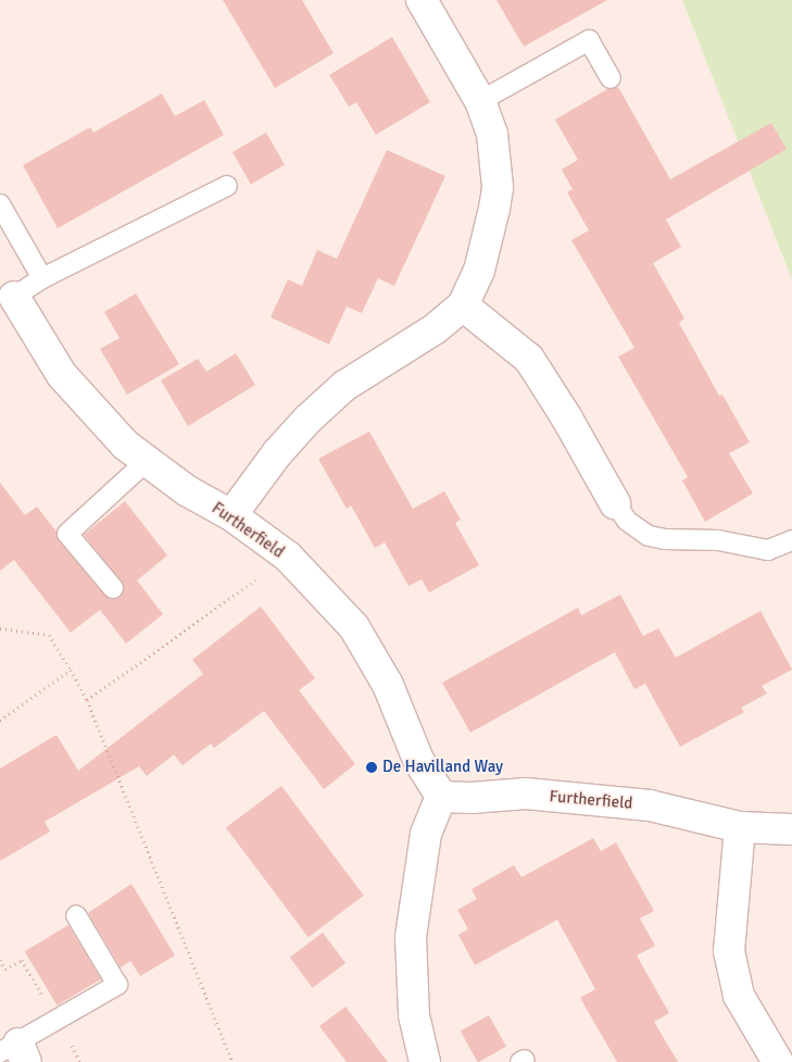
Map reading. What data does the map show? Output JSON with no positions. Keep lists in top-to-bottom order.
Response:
{
  "streets": {
    "street": ["Furtherfield"]
  },
  "places": ["De Havilland Way"]
}
